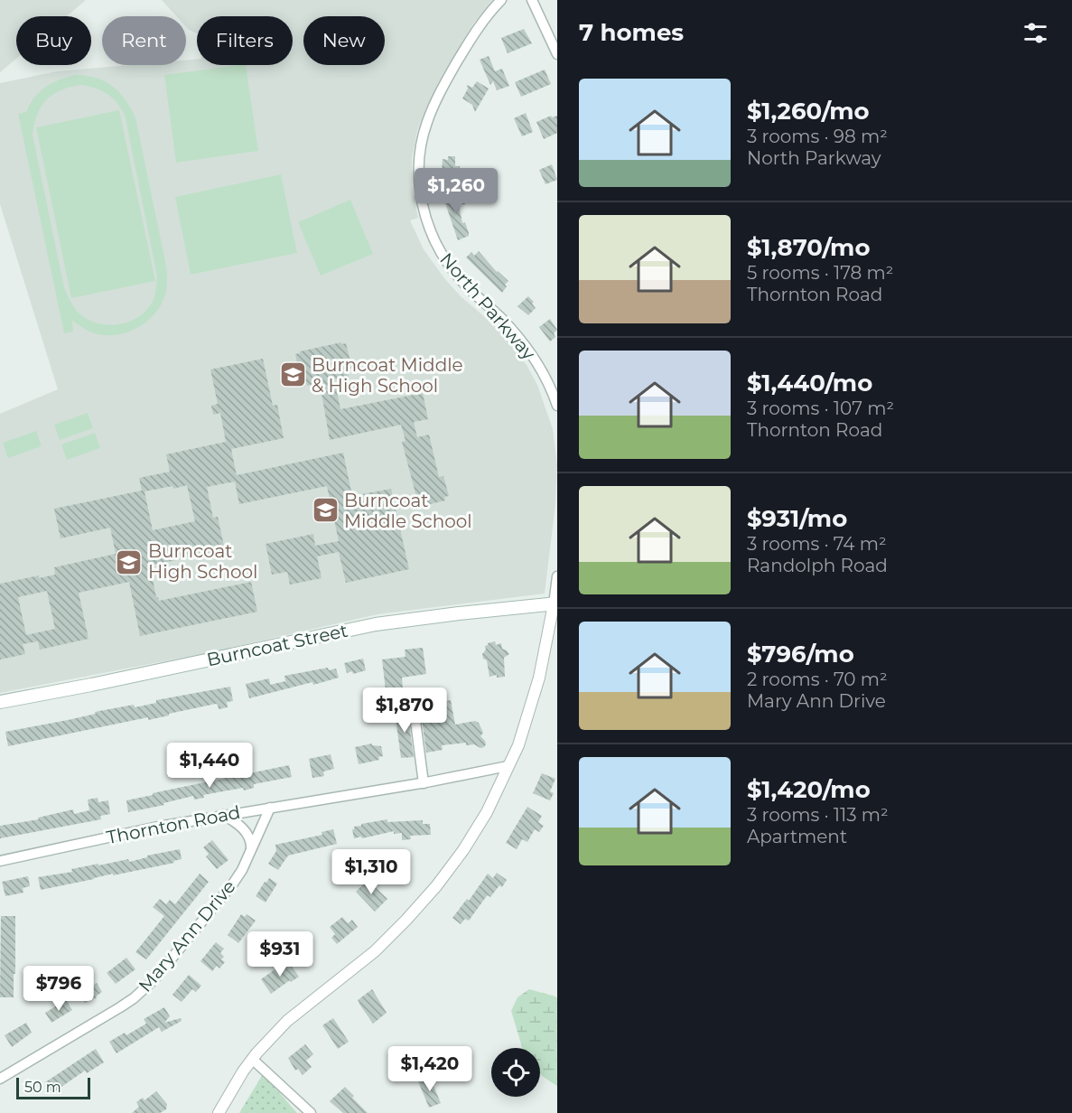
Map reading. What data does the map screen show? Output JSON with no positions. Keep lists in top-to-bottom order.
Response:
{
  "streets": {
    "main road": ["Burncoat Street"],
    "street": ["North Parkway", "Thornton Road", "Mary Ann Drive"]
  },
  "crossings": [
    ["Thornton Road", "Mary Ann Drive"]
  ],
  "places": {
    "school or university": ["Burncoat Middle & High School", "Burncoat Middle School", "Burncoat High School"]
  },
  "scale_bar": "50 m",
  "page": {
    "heading": "7 homes",
    "chip": [
      "Buy",
      "Rent",
      "Filters",
      "New"
    ],
    "list": [
      {
        "name": "$1,260/mo",
        "note": "3 rooms · 98 m² · North Parkway"
      },
      {
        "name": "$1,870/mo",
        "note": "5 rooms · 178 m² · Thornton Road"
      },
      {
        "name": "$1,440/mo",
        "note": "3 rooms · 107 m² · Thornton Road"
      },
      {
        "name": "$931/mo",
        "note": "3 rooms · 74 m² · Randolph Road"
      },
      {
        "name": "$796/mo",
        "note": "2 rooms · 70 m² · Mary Ann Drive"
      },
      {
        "name": "$1,420/mo",
        "note": "3 rooms · 113 m² · Apartment"
      }
    ],
    "price": [
      "$1,260",
      "$1,870",
      "$1,440",
      "$1,310",
      "$931",
      "$796",
      "$1,420"
    ],
    "scale": "50 m"
  }
}
